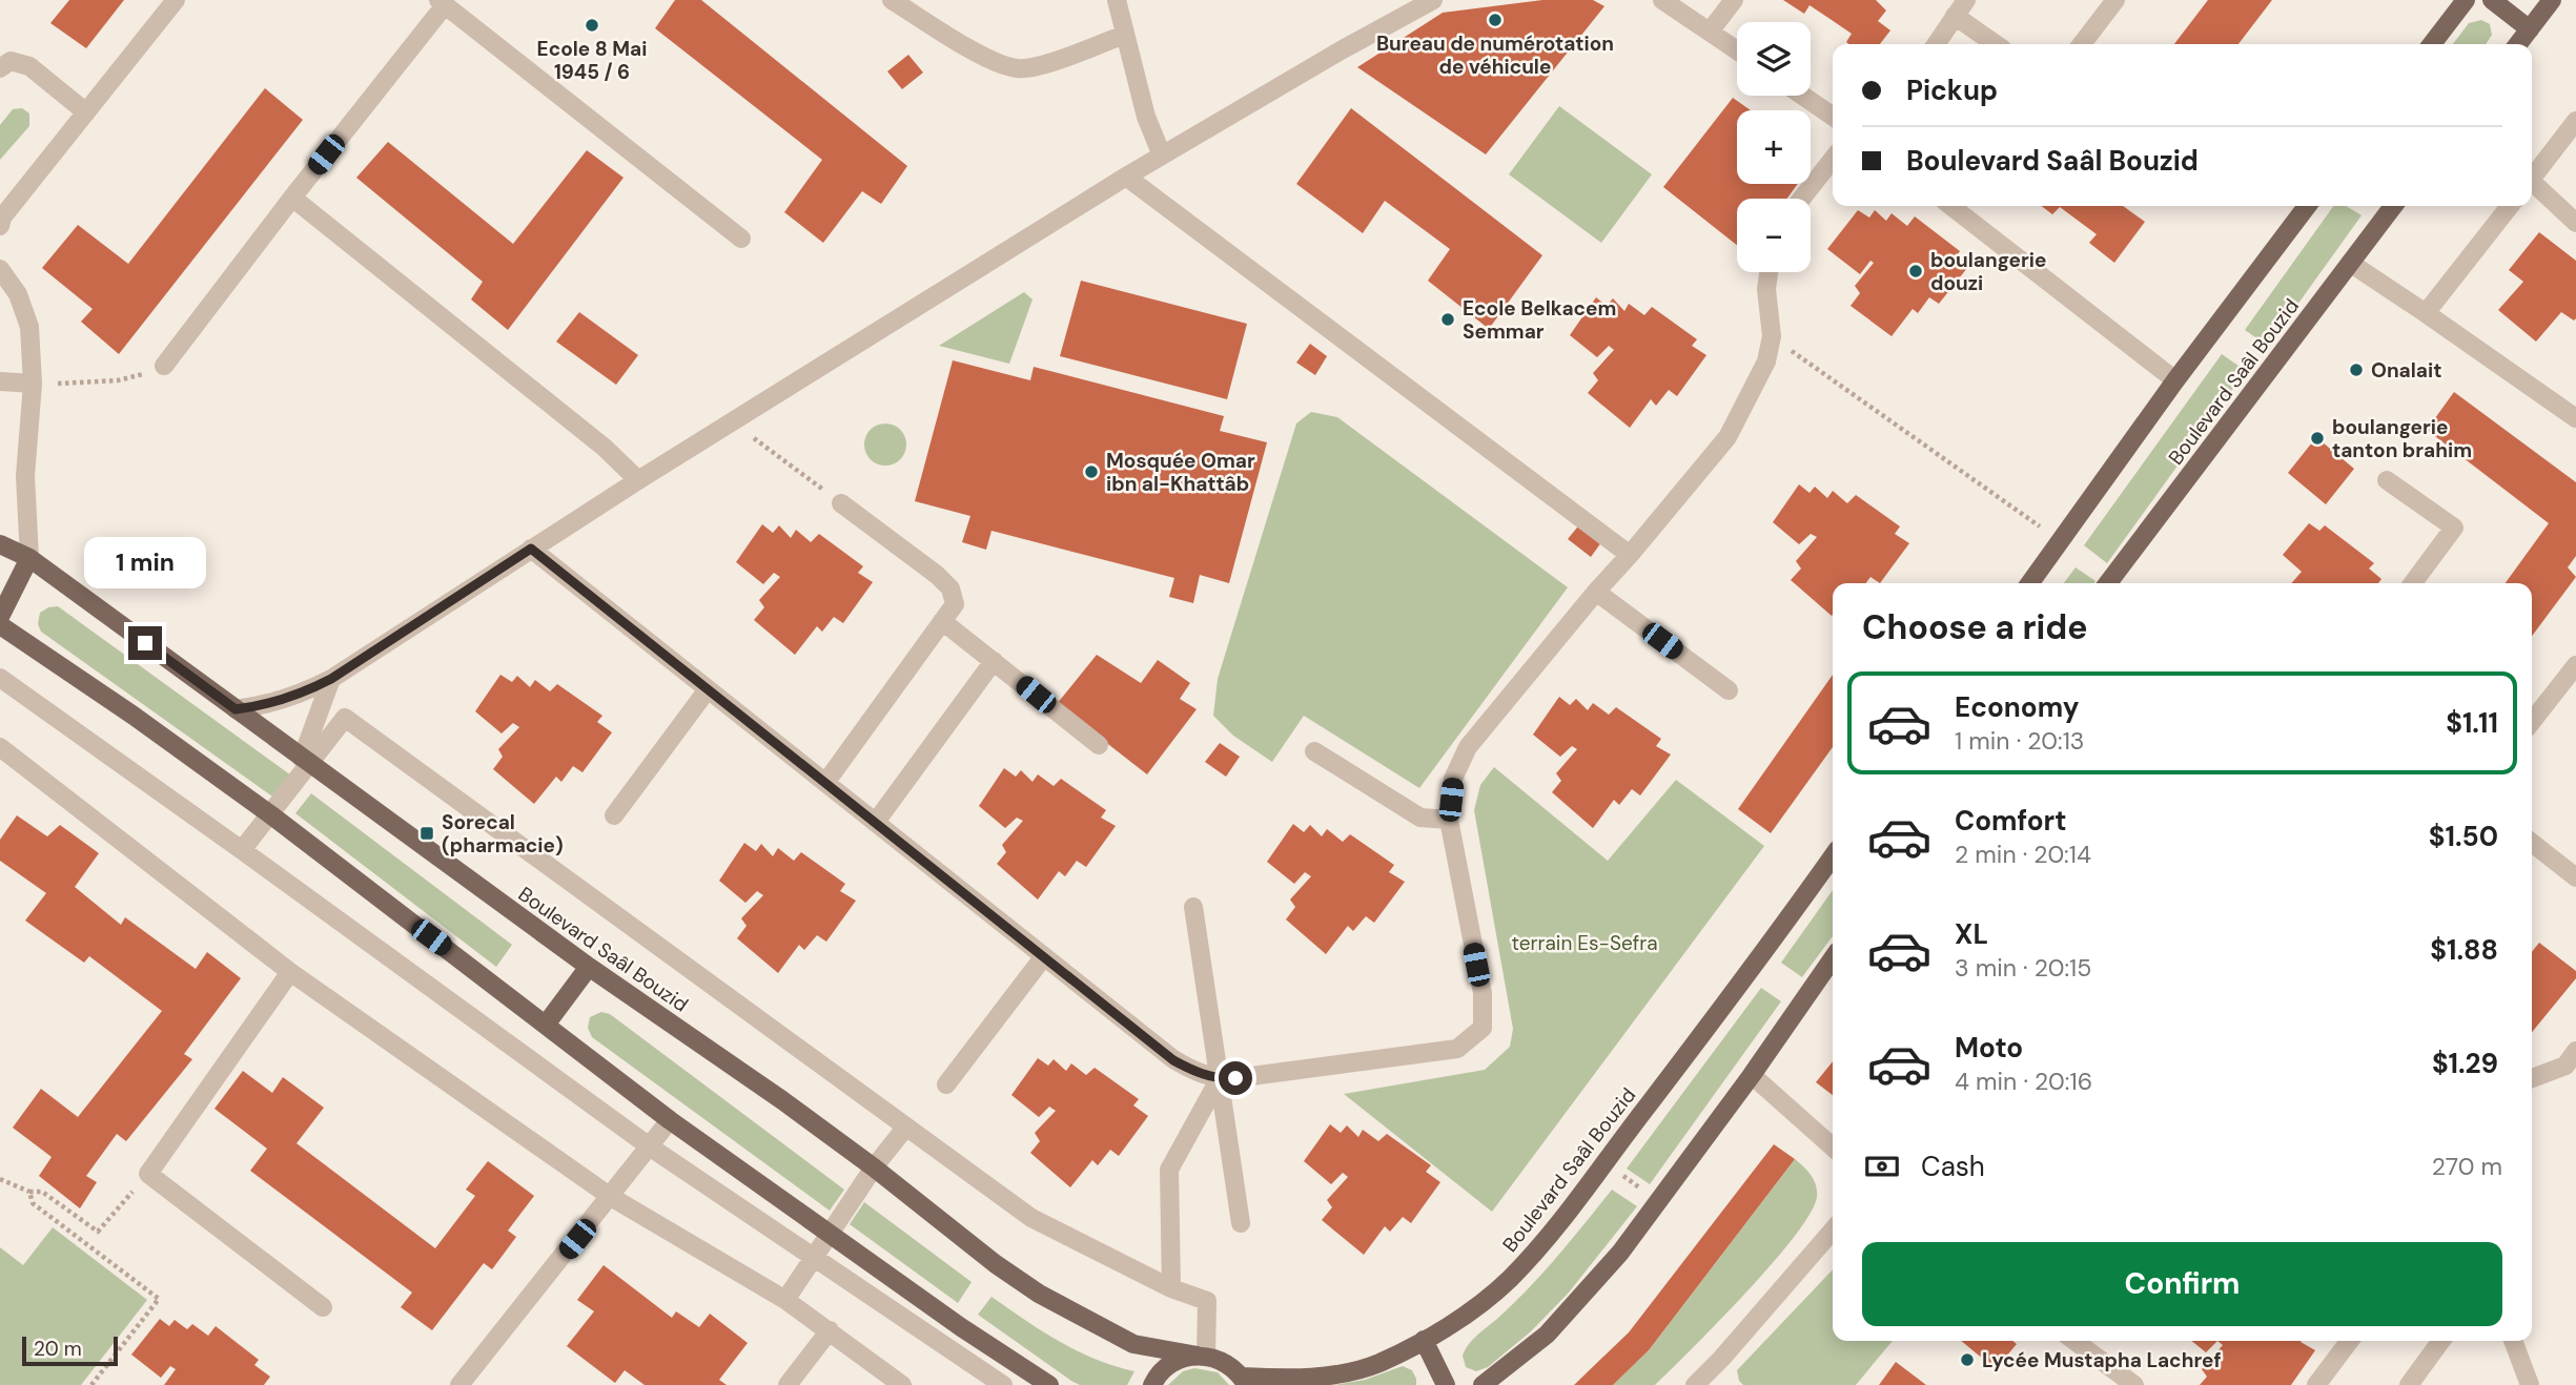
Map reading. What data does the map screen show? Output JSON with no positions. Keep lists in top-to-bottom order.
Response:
{
  "streets": {
    "main road": ["Boulevard Saâl Bouzid"]
  },
  "parks": ["terrain Es-Sefra"],
  "places": {
    "other": [
      "Bureau de numérotation de véhicule",
      "Ecole 8 Mai 1945 / 6",
      "boulangerie douzi",
      "Ecole Belkacem Semmar",
      "Onalait",
      "boulangerie tanton brahim",
      "Mosquée Omar ibn al-Khattâb",
      "Lycée Mustapha Lachref"
    ],
    "transit": ["Sorecal (pharmacie)"]
  },
  "scale_bar": "20 m",
  "page": {
    "map_buttons": ["+", "−"],
    "banner": ["Pickup", "Boulevard Saâl Bouzid"],
    "bubble": "1 min",
    "heading": "Choose a ride",
    "list": [
      {
        "name": "Economy",
        "note": "1 min · 20:13",
        "value": "$1.11"
      },
      {
        "name": "Comfort",
        "note": "2 min · 20:14",
        "value": "$1.50"
      },
      {
        "name": "XL",
        "note": "3 min · 20:15",
        "value": "$1.88"
      },
      {
        "name": "Moto",
        "note": "4 min · 20:16",
        "value": "$1.29"
      }
    ],
    "pay": ["Cash", "270 m"],
    "buttons": "Confirm",
    "scale": "20 m"
  }
}
